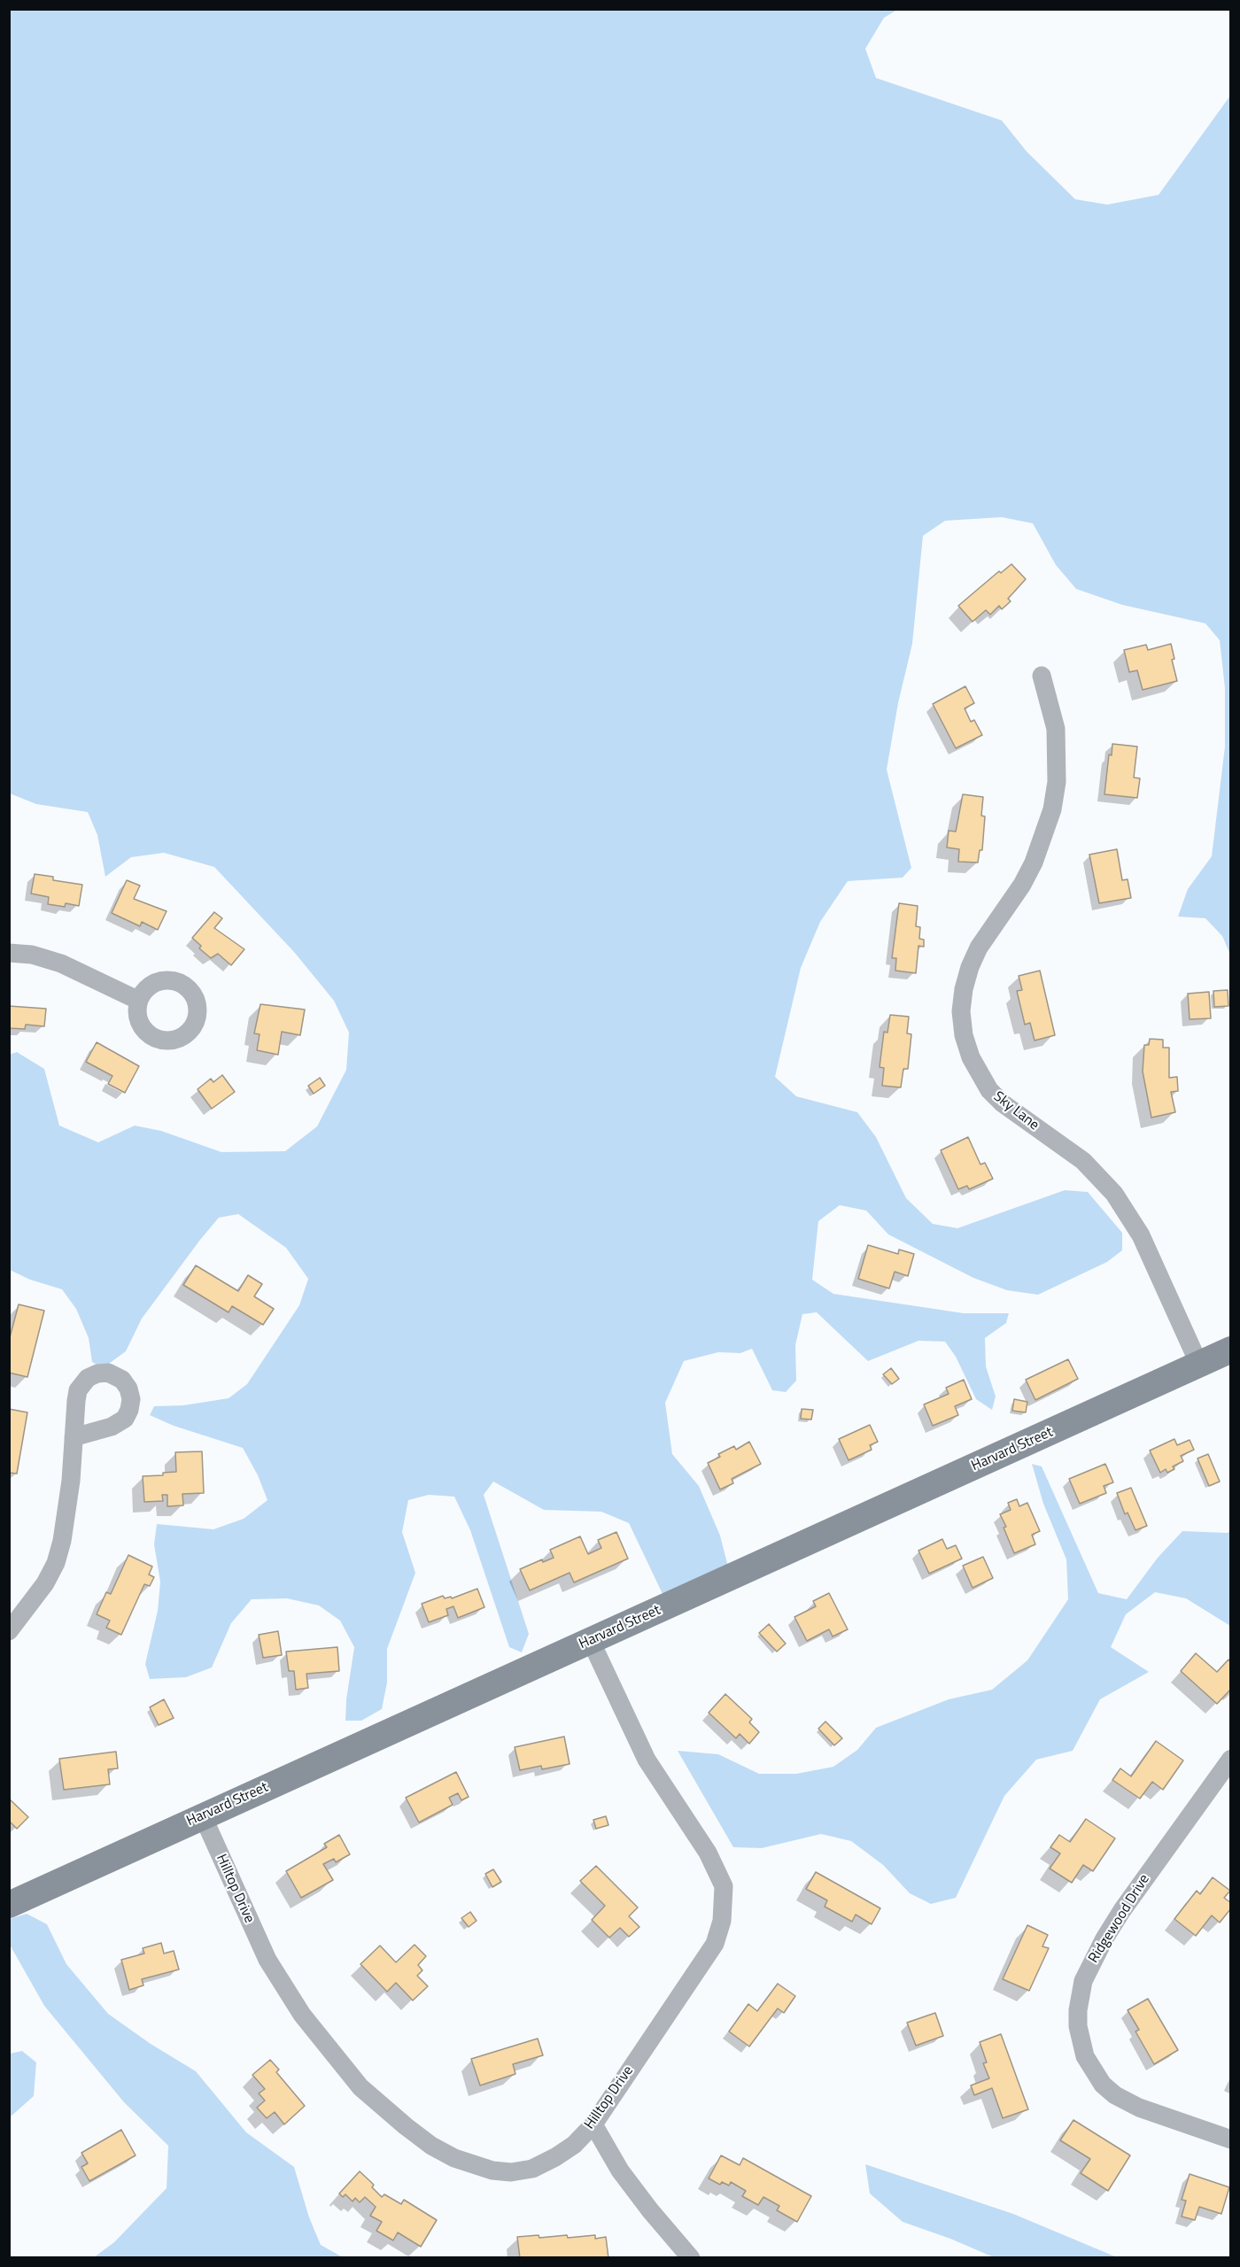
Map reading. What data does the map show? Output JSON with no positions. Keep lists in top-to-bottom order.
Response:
{
  "streets": {
    "main road": ["Harvard Street"],
    "street": ["Sky Lane", "Hilltop Drive", "Ridgewood Drive"]
  },
  "crossings": [
    ["Sky Lane", "Harvard Street"],
    ["Harvard Street", "Hilltop Drive"]
  ]
}
